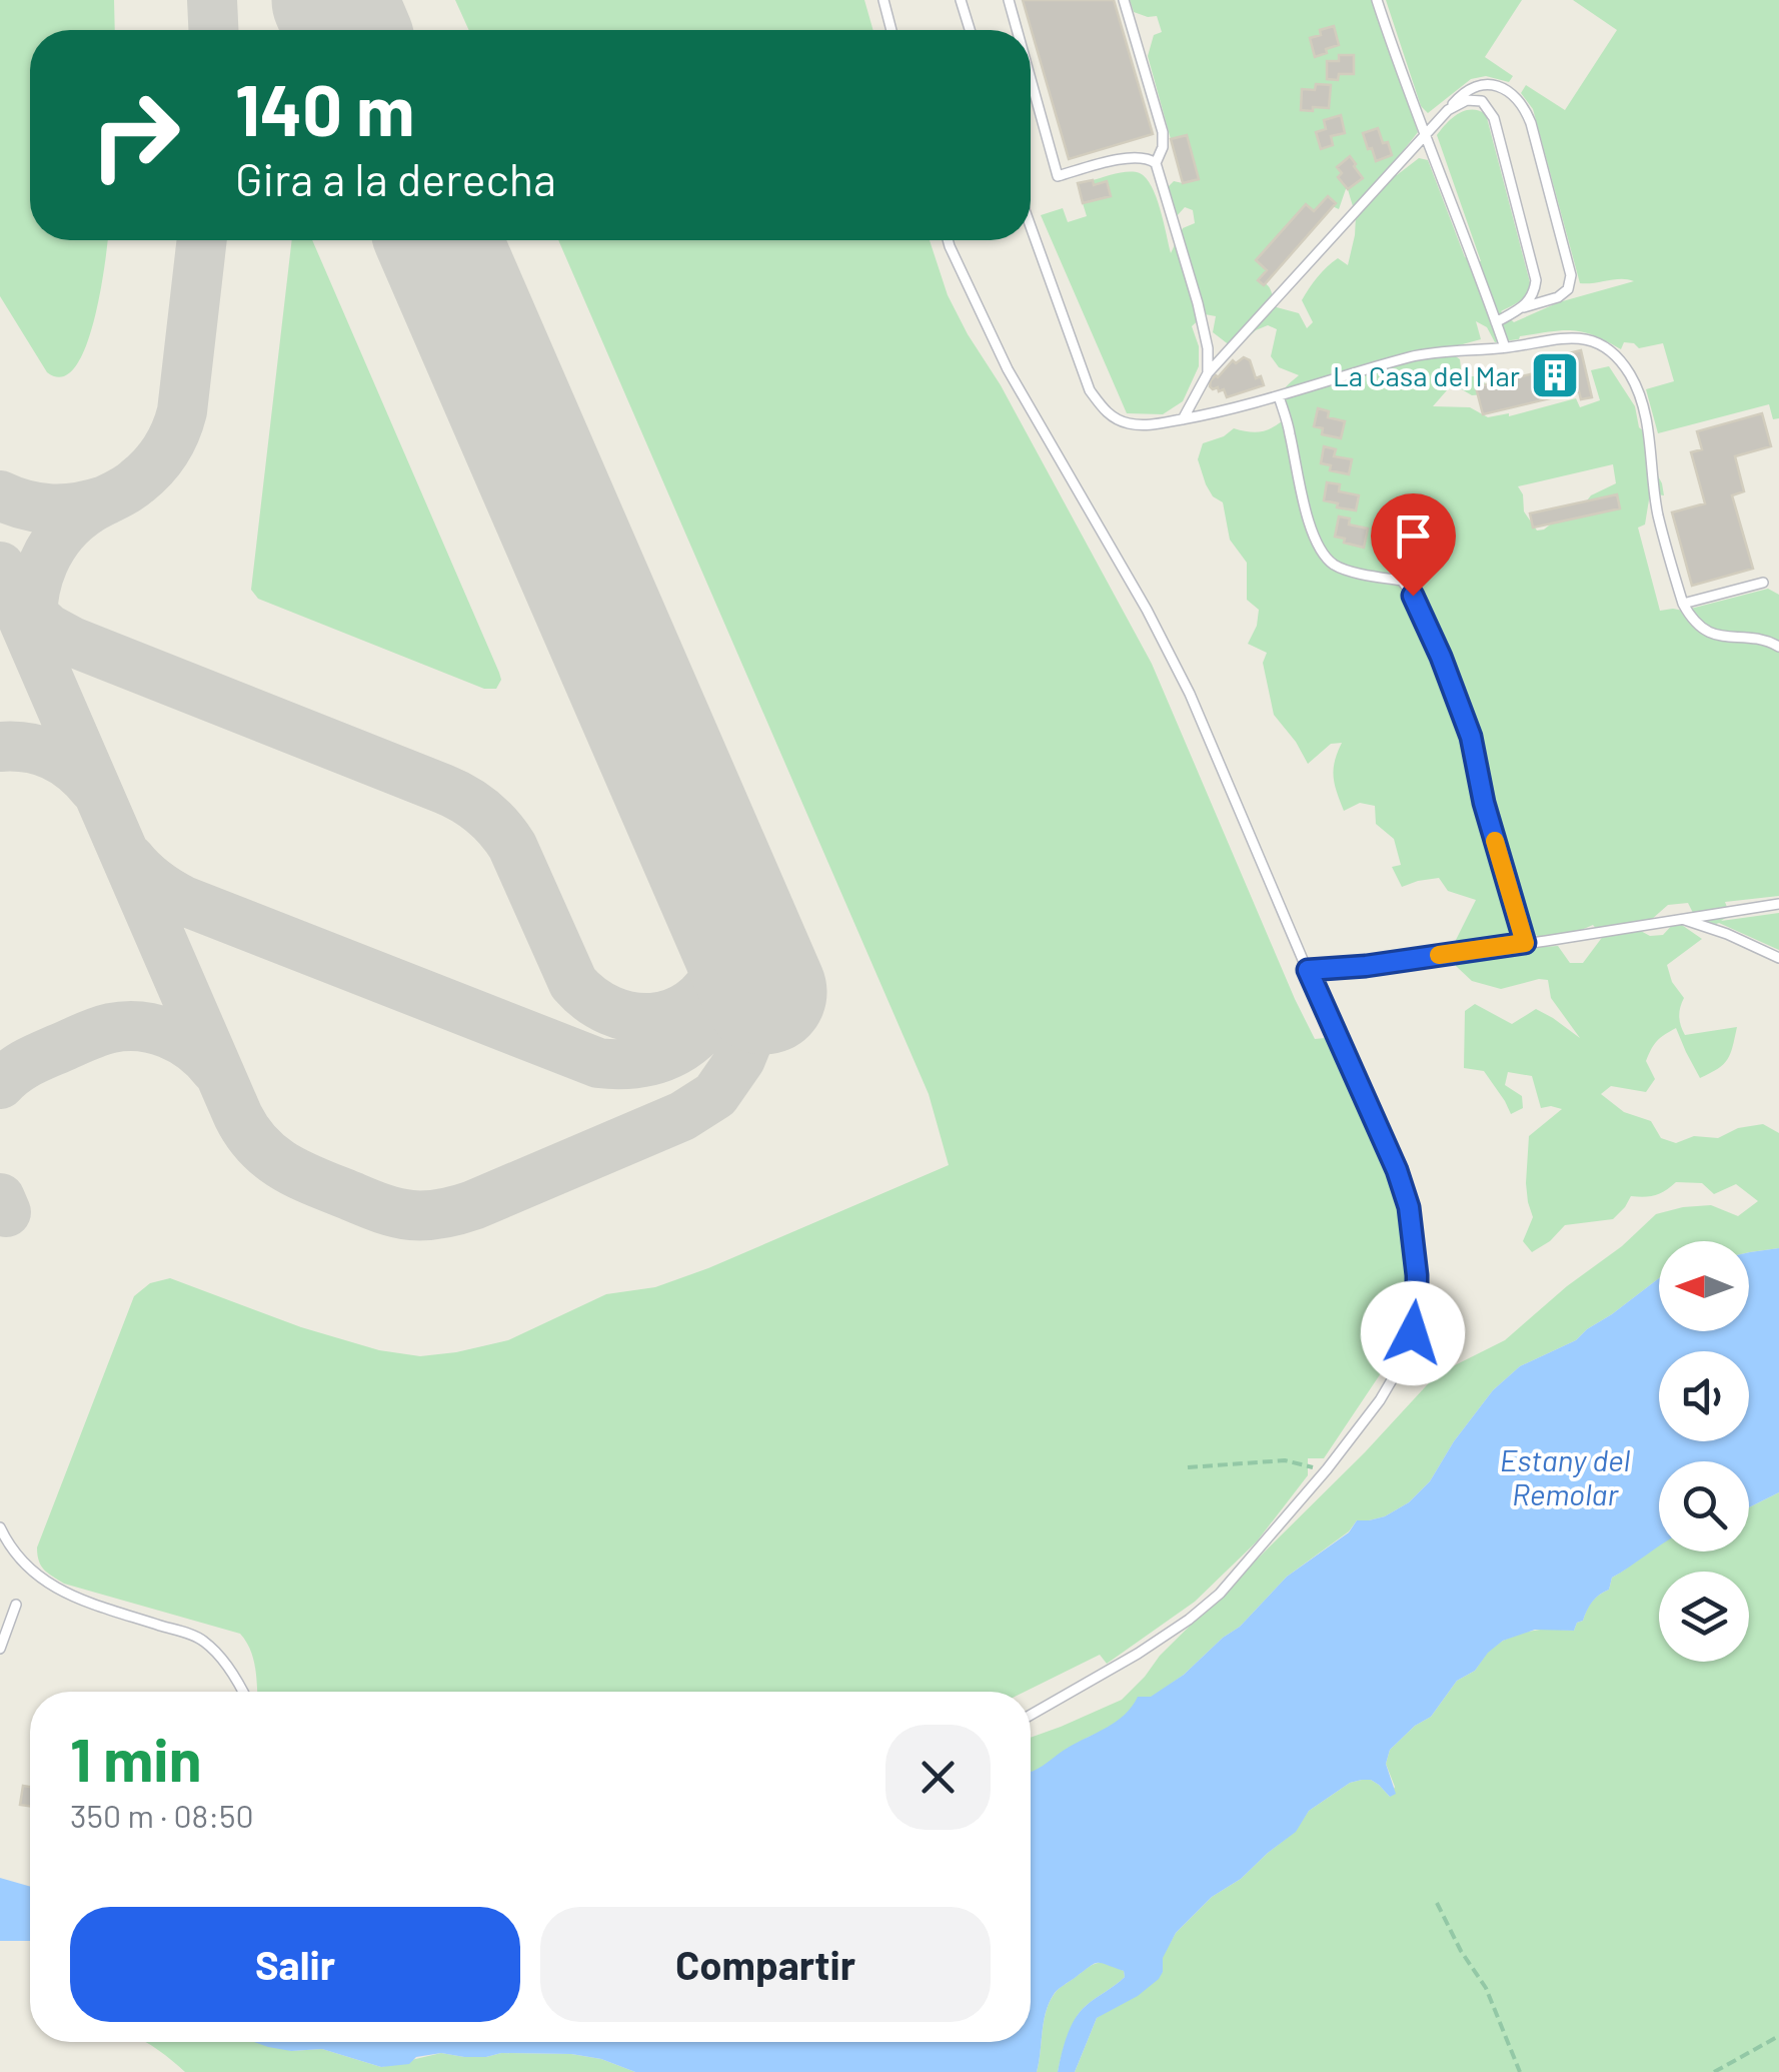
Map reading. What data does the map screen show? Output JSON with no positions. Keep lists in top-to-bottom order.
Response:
{
  "water": ["Estany del Remolar"],
  "places": {
    "building": ["La Casa del Mar"]
  },
  "north": "left",
  "page": {
    "turn": ["140 m", "Gira a la derecha"],
    "heading": ["1 min", "350 m · 08:50"],
    "buttons": ["Salir", "Compartir"]
  }
}
